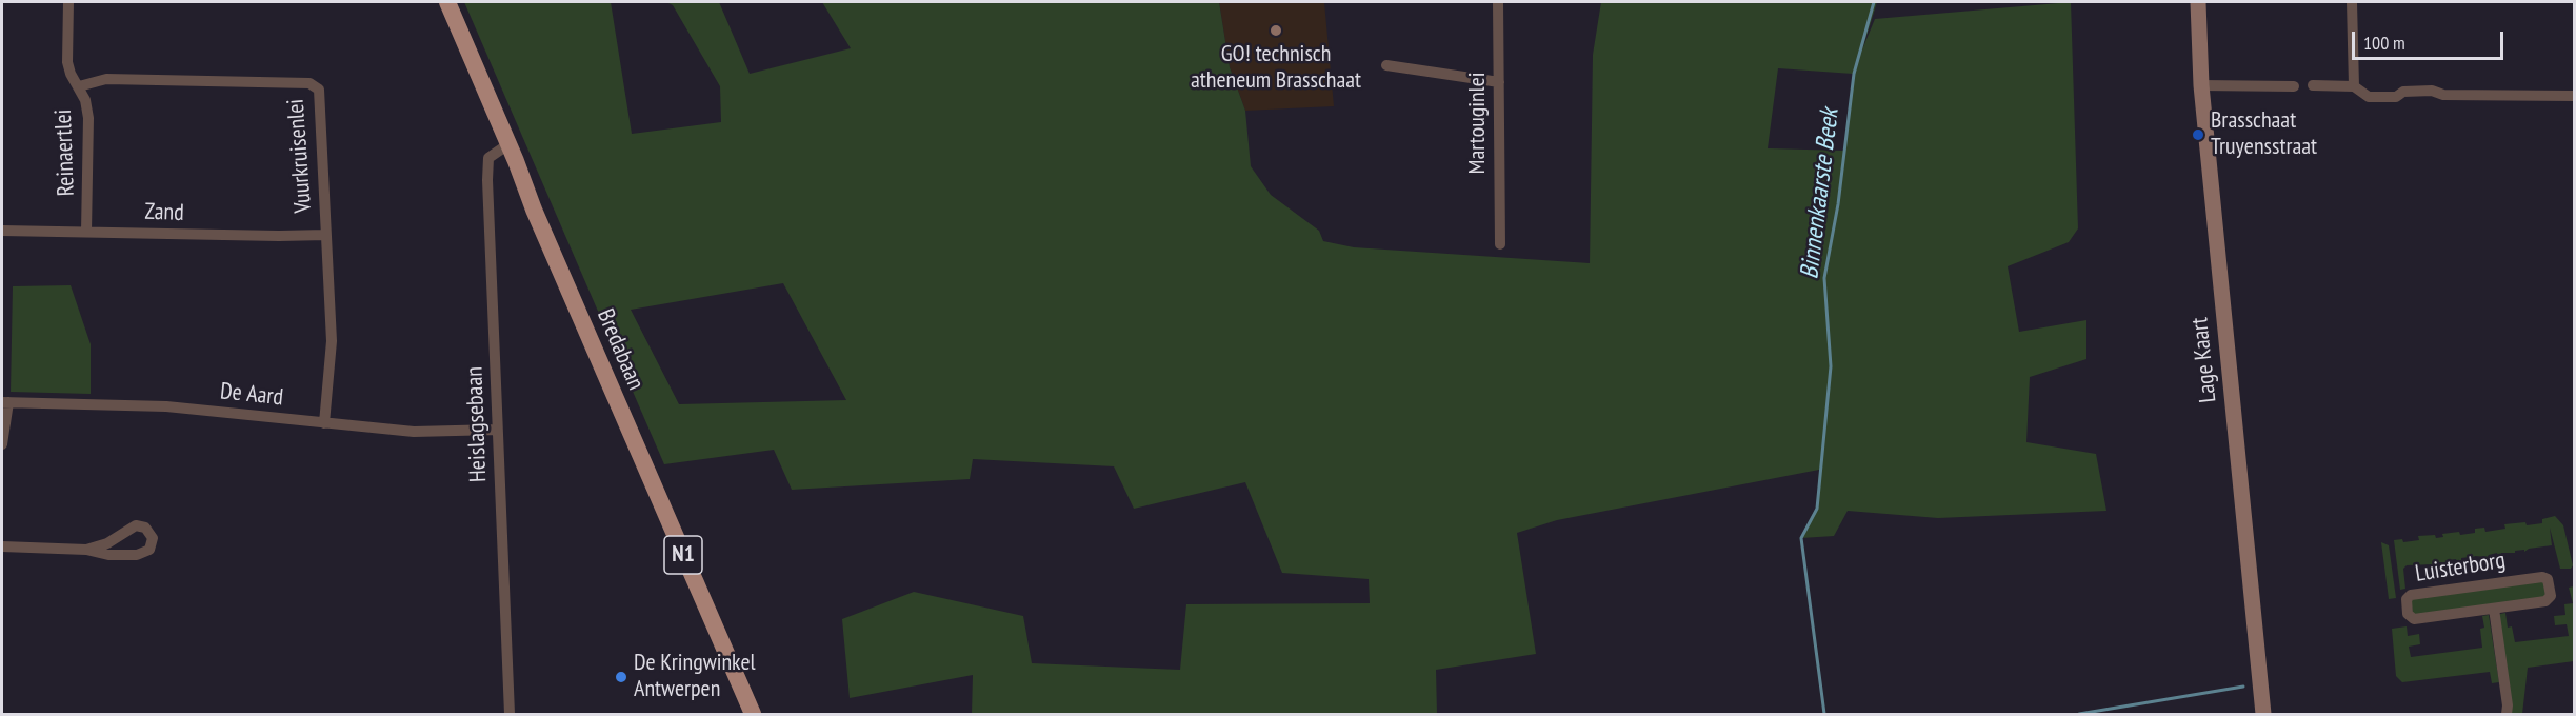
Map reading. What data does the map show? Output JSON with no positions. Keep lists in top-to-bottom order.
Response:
{
  "streets": {
    "main road": ["Bredabaan", "N1"],
    "street": [
      "Martouginlei",
      "Reinaertlei",
      "Vuurkruisenlei",
      "Zand",
      "Lage Kaart",
      "De Aard",
      "Heislagsebaan",
      "Luisterborg"
    ]
  },
  "crossings": [
    ["Reinaertlei", "Vuurkruisenlei"],
    ["Reinaertlei", "Zand"],
    ["Vuurkruisenlei", "Zand"],
    ["Vuurkruisenlei", "De Aard"],
    ["Bredabaan", "Heislagsebaan"],
    ["De Aard", "Heislagsebaan"]
  ],
  "water": ["Binnenkaarste Beek"],
  "places": ["GO! technisch atheneum Brasschaat", "Brasschaat Truyensstraat", "De Kringwinkel Antwerpen"],
  "scale_bar": "100 m"
}
